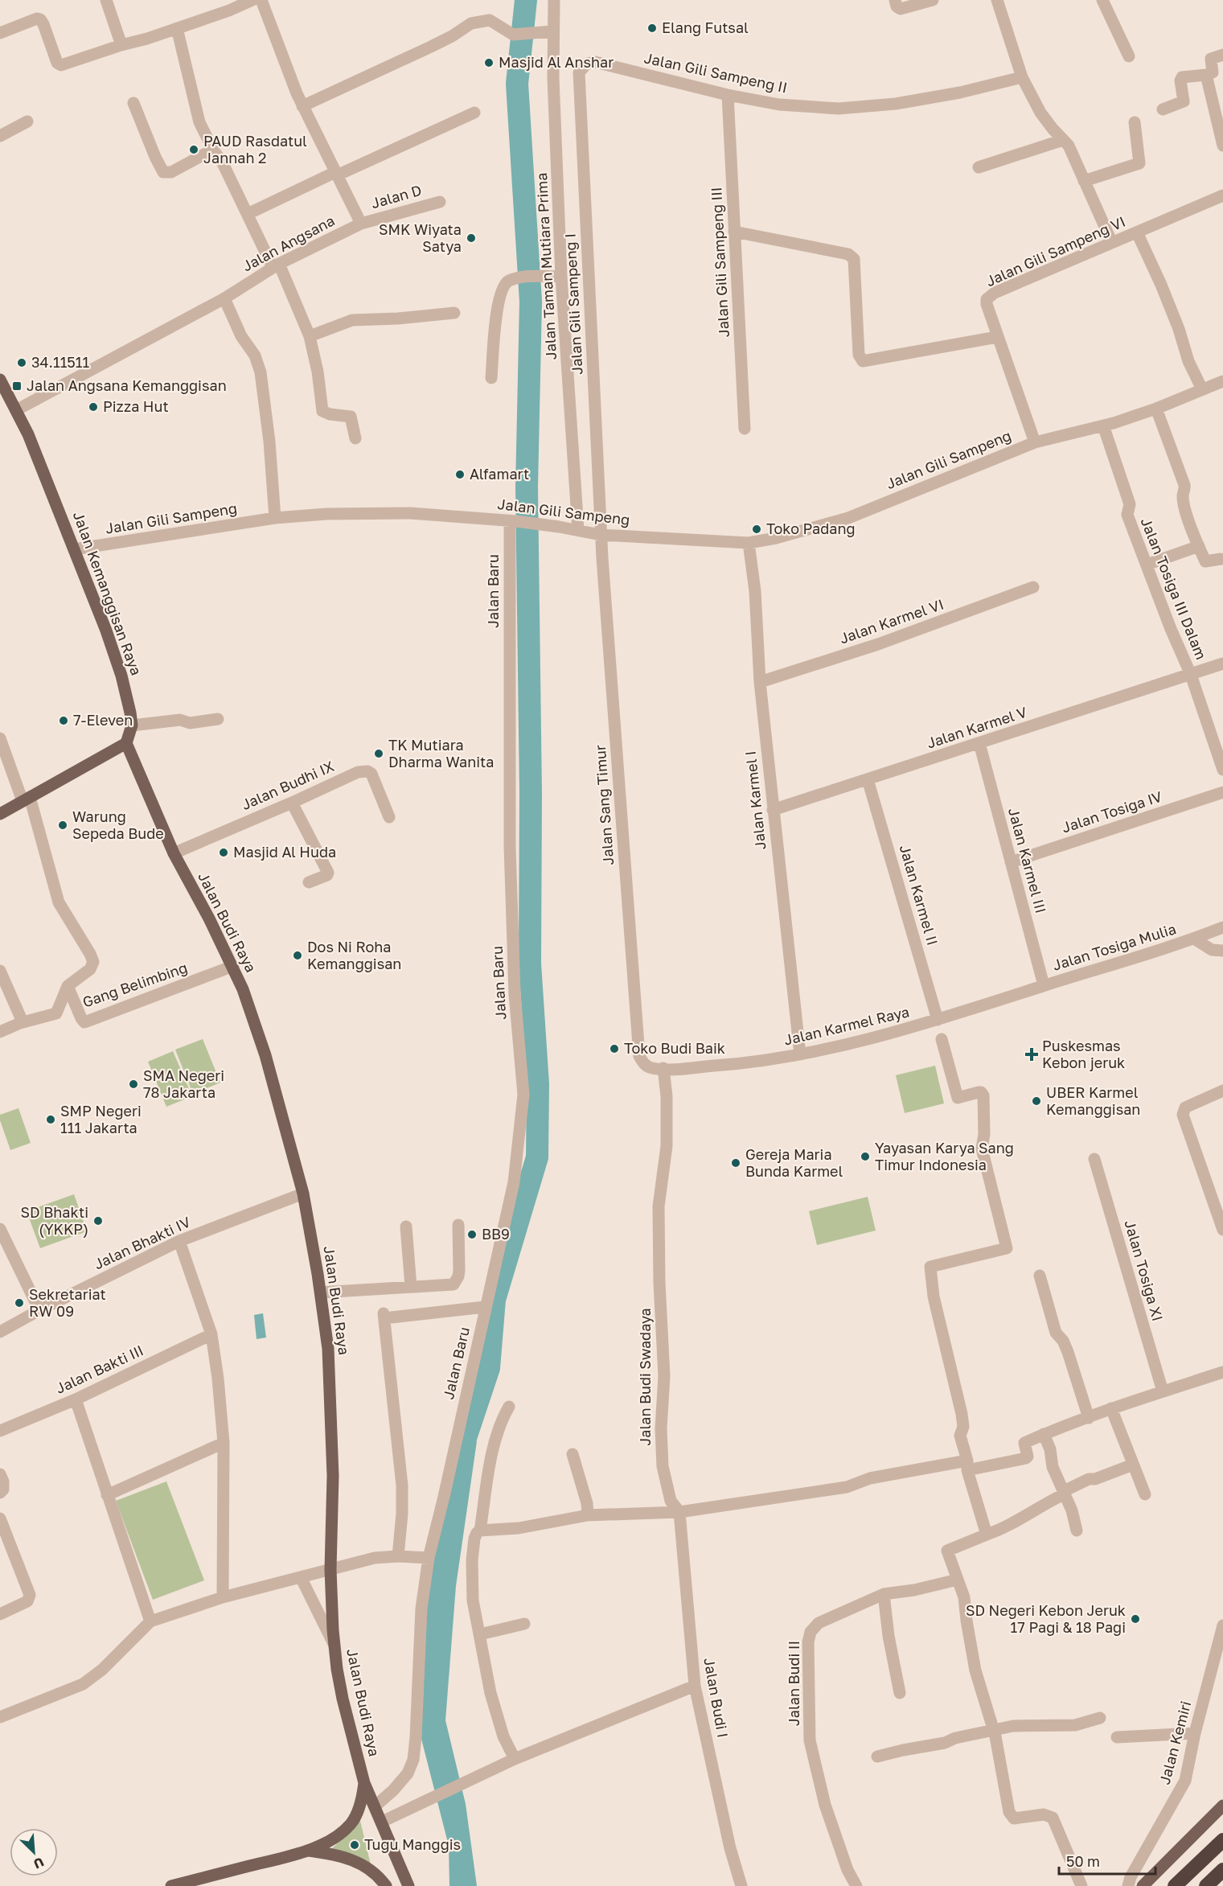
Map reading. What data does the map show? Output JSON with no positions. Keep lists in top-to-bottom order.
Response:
{
  "streets": {
    "main road": ["Jalan Kemanggisan Raya", "Jalan Budi Raya"],
    "street": [
      "Jalan Gili Sampeng II",
      "Jalan D",
      "Jalan Angsana",
      "Jalan Gili Sampeng VI",
      "Jalan Gili Sampeng III",
      "Jalan Taman Mutiara Prima",
      "Jalan Gili Sampeng I",
      "Jalan Gili Sampeng",
      "Jalan Tosiga III Dalam",
      "Jalan Baru",
      "Jalan Karmel VI",
      "Jalan Karmel V",
      "Jalan Budhi IX",
      "Jalan Karmel I",
      "Jalan Sang Timur",
      "Jalan Tosiga IV",
      "Jalan Karmel III",
      "Jalan Karmel II",
      "Jalan Tosiga Mulia",
      "Gang Belimbing",
      "Jalan Karmel Raya",
      "Jalan Bhakti IV",
      "Jalan Tosiga XI",
      "Jalan Bakti III",
      "Jalan Budi Swadaya",
      "Jalan Budi II",
      "Jalan Budi I",
      "Jalan Kemiri"
    ]
  },
  "crossings": [
    ["Jalan Gili Sampeng II", "Jalan Gili Sampeng III"],
    ["Jalan Gili Sampeng II", "Jalan Gili Sampeng I"],
    ["Jalan D", "Jalan Angsana"],
    ["Jalan Angsana", "Jalan Kemanggisan Raya"],
    ["Jalan Gili Sampeng VI", "Jalan Gili Sampeng"],
    ["Jalan Taman Mutiara Prima", "Jalan Gili Sampeng"],
    ["Jalan Gili Sampeng I", "Jalan Gili Sampeng"],
    ["Jalan Gili Sampeng I", "Jalan Sang Timur"],
    ["Jalan Gili Sampeng", "Jalan Tosiga III Dalam"],
    ["Jalan Gili Sampeng", "Jalan Baru"],
    ["Jalan Gili Sampeng", "Jalan Kemanggisan Raya"],
    ["Jalan Gili Sampeng", "Jalan Karmel I"],
    ["Jalan Gili Sampeng", "Jalan Sang Timur"],
    ["Jalan Tosiga III Dalam", "Jalan Karmel V"],
    ["Jalan Baru", "Jalan Budi Raya"],
    ["Jalan Kemanggisan Raya", "Jalan Budi Raya"],
    ["Jalan Karmel VI", "Jalan Karmel I"],
    ["Jalan Karmel V", "Jalan Karmel I"],
    ["Jalan Karmel V", "Jalan Karmel III"],
    ["Jalan Karmel V", "Jalan Karmel II"],
    ["Jalan Budhi IX", "Jalan Budi Raya"],
    ["Jalan Karmel I", "Jalan Karmel Raya"],
    ["Jalan Sang Timur", "Jalan Karmel Raya"],
    ["Jalan Sang Timur", "Jalan Budi Swadaya"],
    ["Jalan Tosiga IV", "Jalan Karmel III"],
    ["Jalan Karmel III", "Jalan Tosiga Mulia"],
    ["Jalan Karmel III", "Jalan Karmel Raya"],
    ["Jalan Karmel II", "Jalan Karmel Raya"],
    ["Jalan Budi Raya", "Gang Belimbing"],
    ["Jalan Budi Raya", "Jalan Bhakti IV"],
    ["Jalan Tosiga Mulia", "Jalan Karmel Raya"],
    ["Jalan Karmel Raya", "Jalan Budi Swadaya"],
    ["Jalan Budi Swadaya", "Jalan Budi I"]
  ],
  "places": {
    "other": [
      "Elang Futsal",
      "Masjid Al Anshar",
      "PAUD Rasdatul Jannah 2",
      "SMK Wiyata Satya",
      "34.11511",
      "Pizza Hut",
      "Alfamart",
      "Toko Padang",
      "7-Eleven",
      "TK Mutiara Dharma Wanita",
      "Warung Sepeda Bude",
      "Masjid Al Huda",
      "Dos Ni Roha Kemanggisan",
      "Toko Budi Baik",
      "SMA Negeri 78 Jakarta",
      "UBER Karmel Kemanggisan",
      "SMP Negeri 111 Jakarta",
      "Yayasan Karya Sang Timur Indonesia",
      "Gereja Maria Bunda Karmel",
      "SD Bhakti (YKKP)",
      "BB9",
      "Sekretariat RW 09",
      "SD Negeri Kebon Jeruk 17 Pagi & 18 Pagi",
      "Tugu Manggis"
    ],
    "transit": ["Jalan Angsana Kemanggisan"],
    "health": ["Puskesmas Kebon jeruk"]
  },
  "scale_bar": "50 m",
  "north": "bottom right"
}
